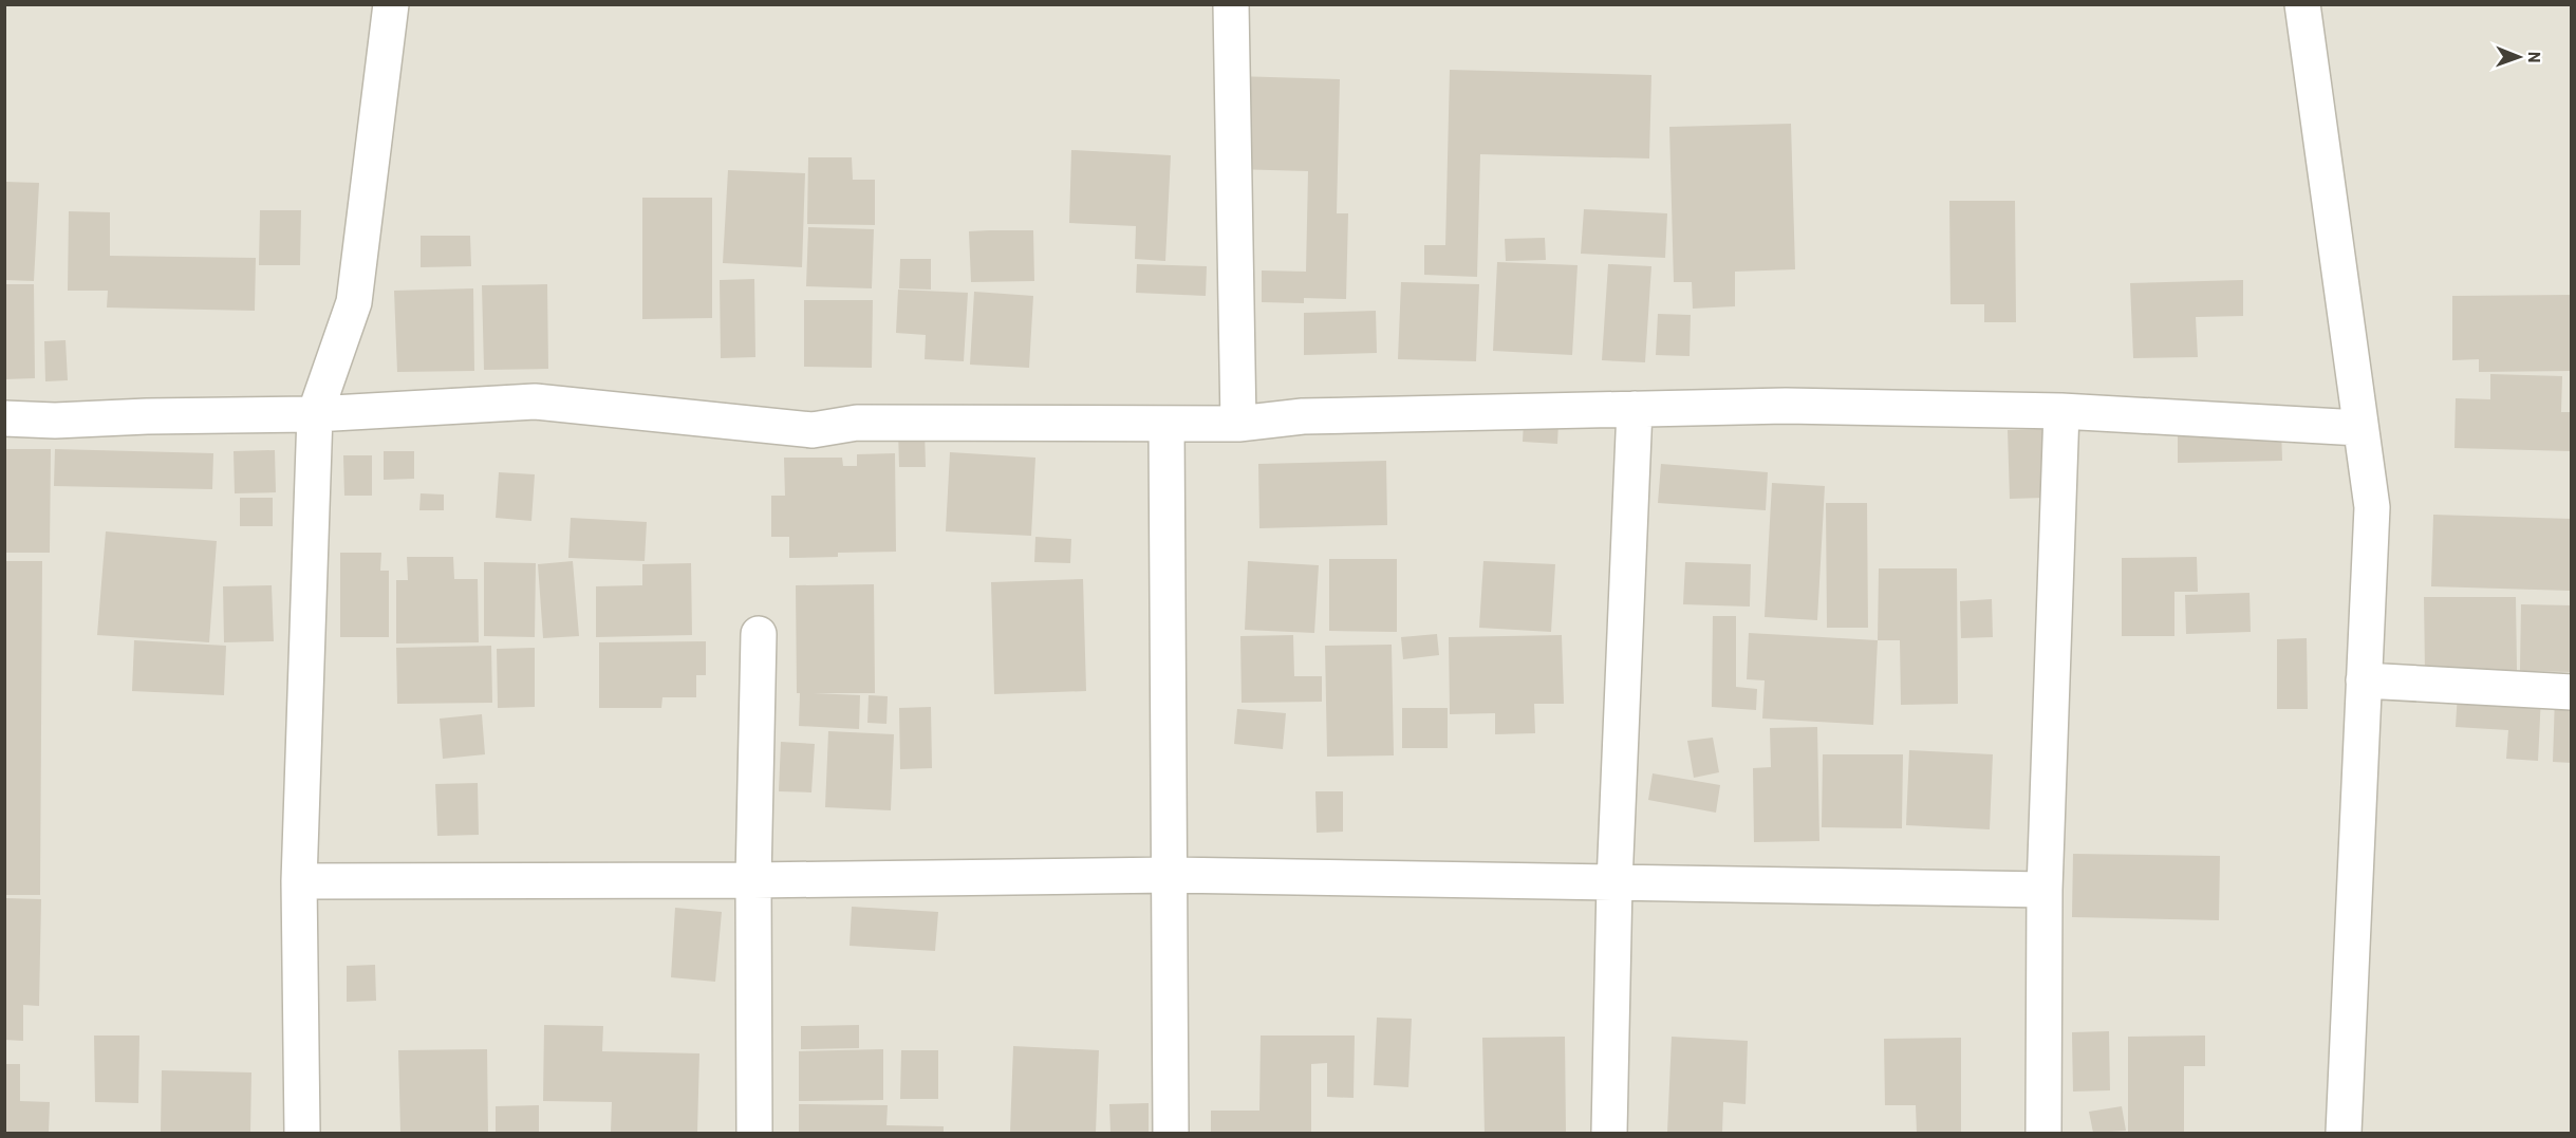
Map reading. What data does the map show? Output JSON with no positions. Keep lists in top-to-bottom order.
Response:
{
  "north": "right"
}
